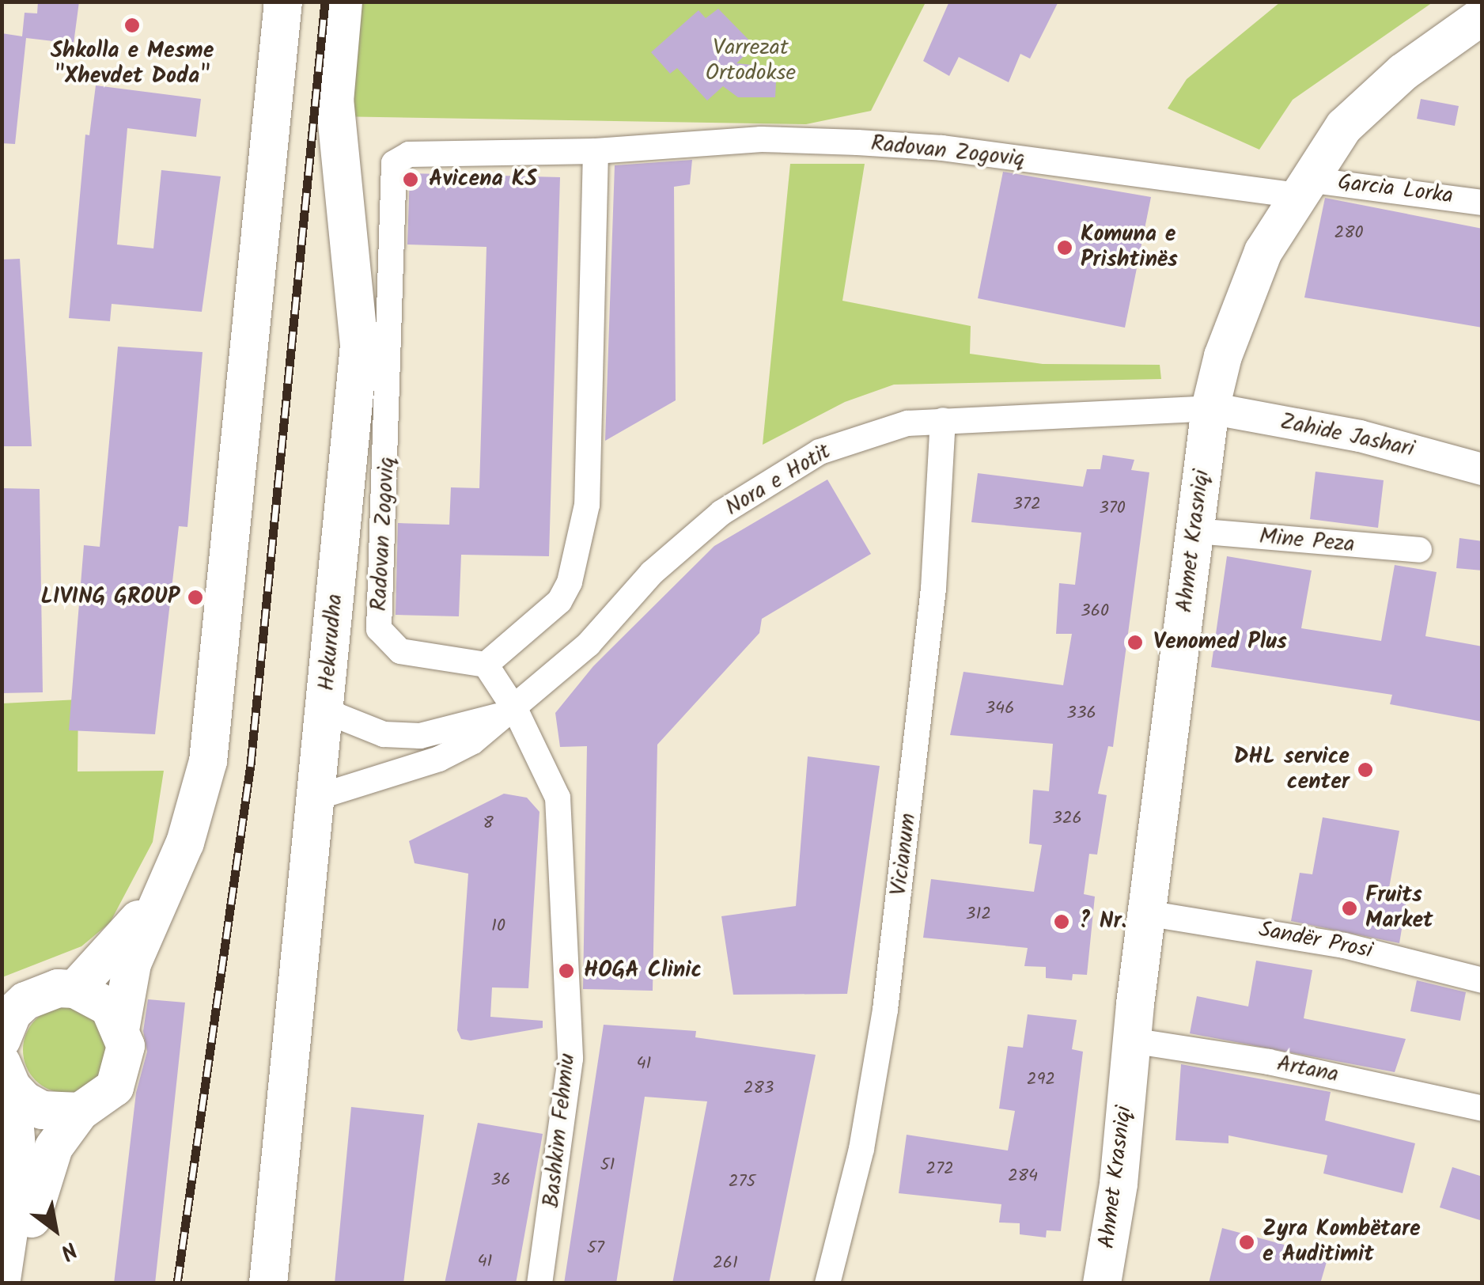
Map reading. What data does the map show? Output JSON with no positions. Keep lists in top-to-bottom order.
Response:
{
  "streets": {
    "main road": ["Ahmet Krasniqi", "Hekurudha"],
    "street": [
      "Radovan Zogoviq",
      "Garcia Lorka",
      "Zahide Jashari",
      "Nora e Hotit",
      "Mine Peza",
      "Vicianum",
      "Sandër Prosi",
      "Artana",
      "Bashkim Fehmiu"
    ]
  },
  "crossings": [
    ["Radovan Zogoviq", "Garcia Lorka"],
    ["Radovan Zogoviq", "Ahmet Krasniqi"],
    ["Radovan Zogoviq", "Bashkim Fehmiu"],
    ["Garcia Lorka", "Ahmet Krasniqi"],
    ["Zahide Jashari", "Nora e Hotit"],
    ["Zahide Jashari", "Ahmet Krasniqi"],
    ["Nora e Hotit", "Ahmet Krasniqi"],
    ["Nora e Hotit", "Hekurudha"],
    ["Nora e Hotit", "Vicianum"],
    ["Nora e Hotit", "Bashkim Fehmiu"],
    ["Ahmet Krasniqi", "Mine Peza"],
    ["Ahmet Krasniqi", "Sandër Prosi"],
    ["Ahmet Krasniqi", "Artana"]
  ],
  "parks": ["Varrezat Ortodokse"],
  "places": [
    "Shkolla e Mesme \"Xhevdet Doda\"",
    "Avicena KS",
    "Komuna e Prishtinës",
    "LIVING GROUP",
    "Venomed Plus",
    "DHL service center",
    "Fruits Market",
    "? Nr.",
    "HOGA Clinic",
    "Zyra Kombëtare e Auditimit"
  ],
  "house_numbers": [
    "280",
    "372",
    "370",
    "360",
    "346",
    "336",
    "326",
    "8",
    "312",
    "10",
    "41",
    "292",
    "283",
    "51",
    "272",
    "284",
    "36",
    "275",
    "57",
    "41",
    "261"
  ],
  "north": "bottom right"
}
